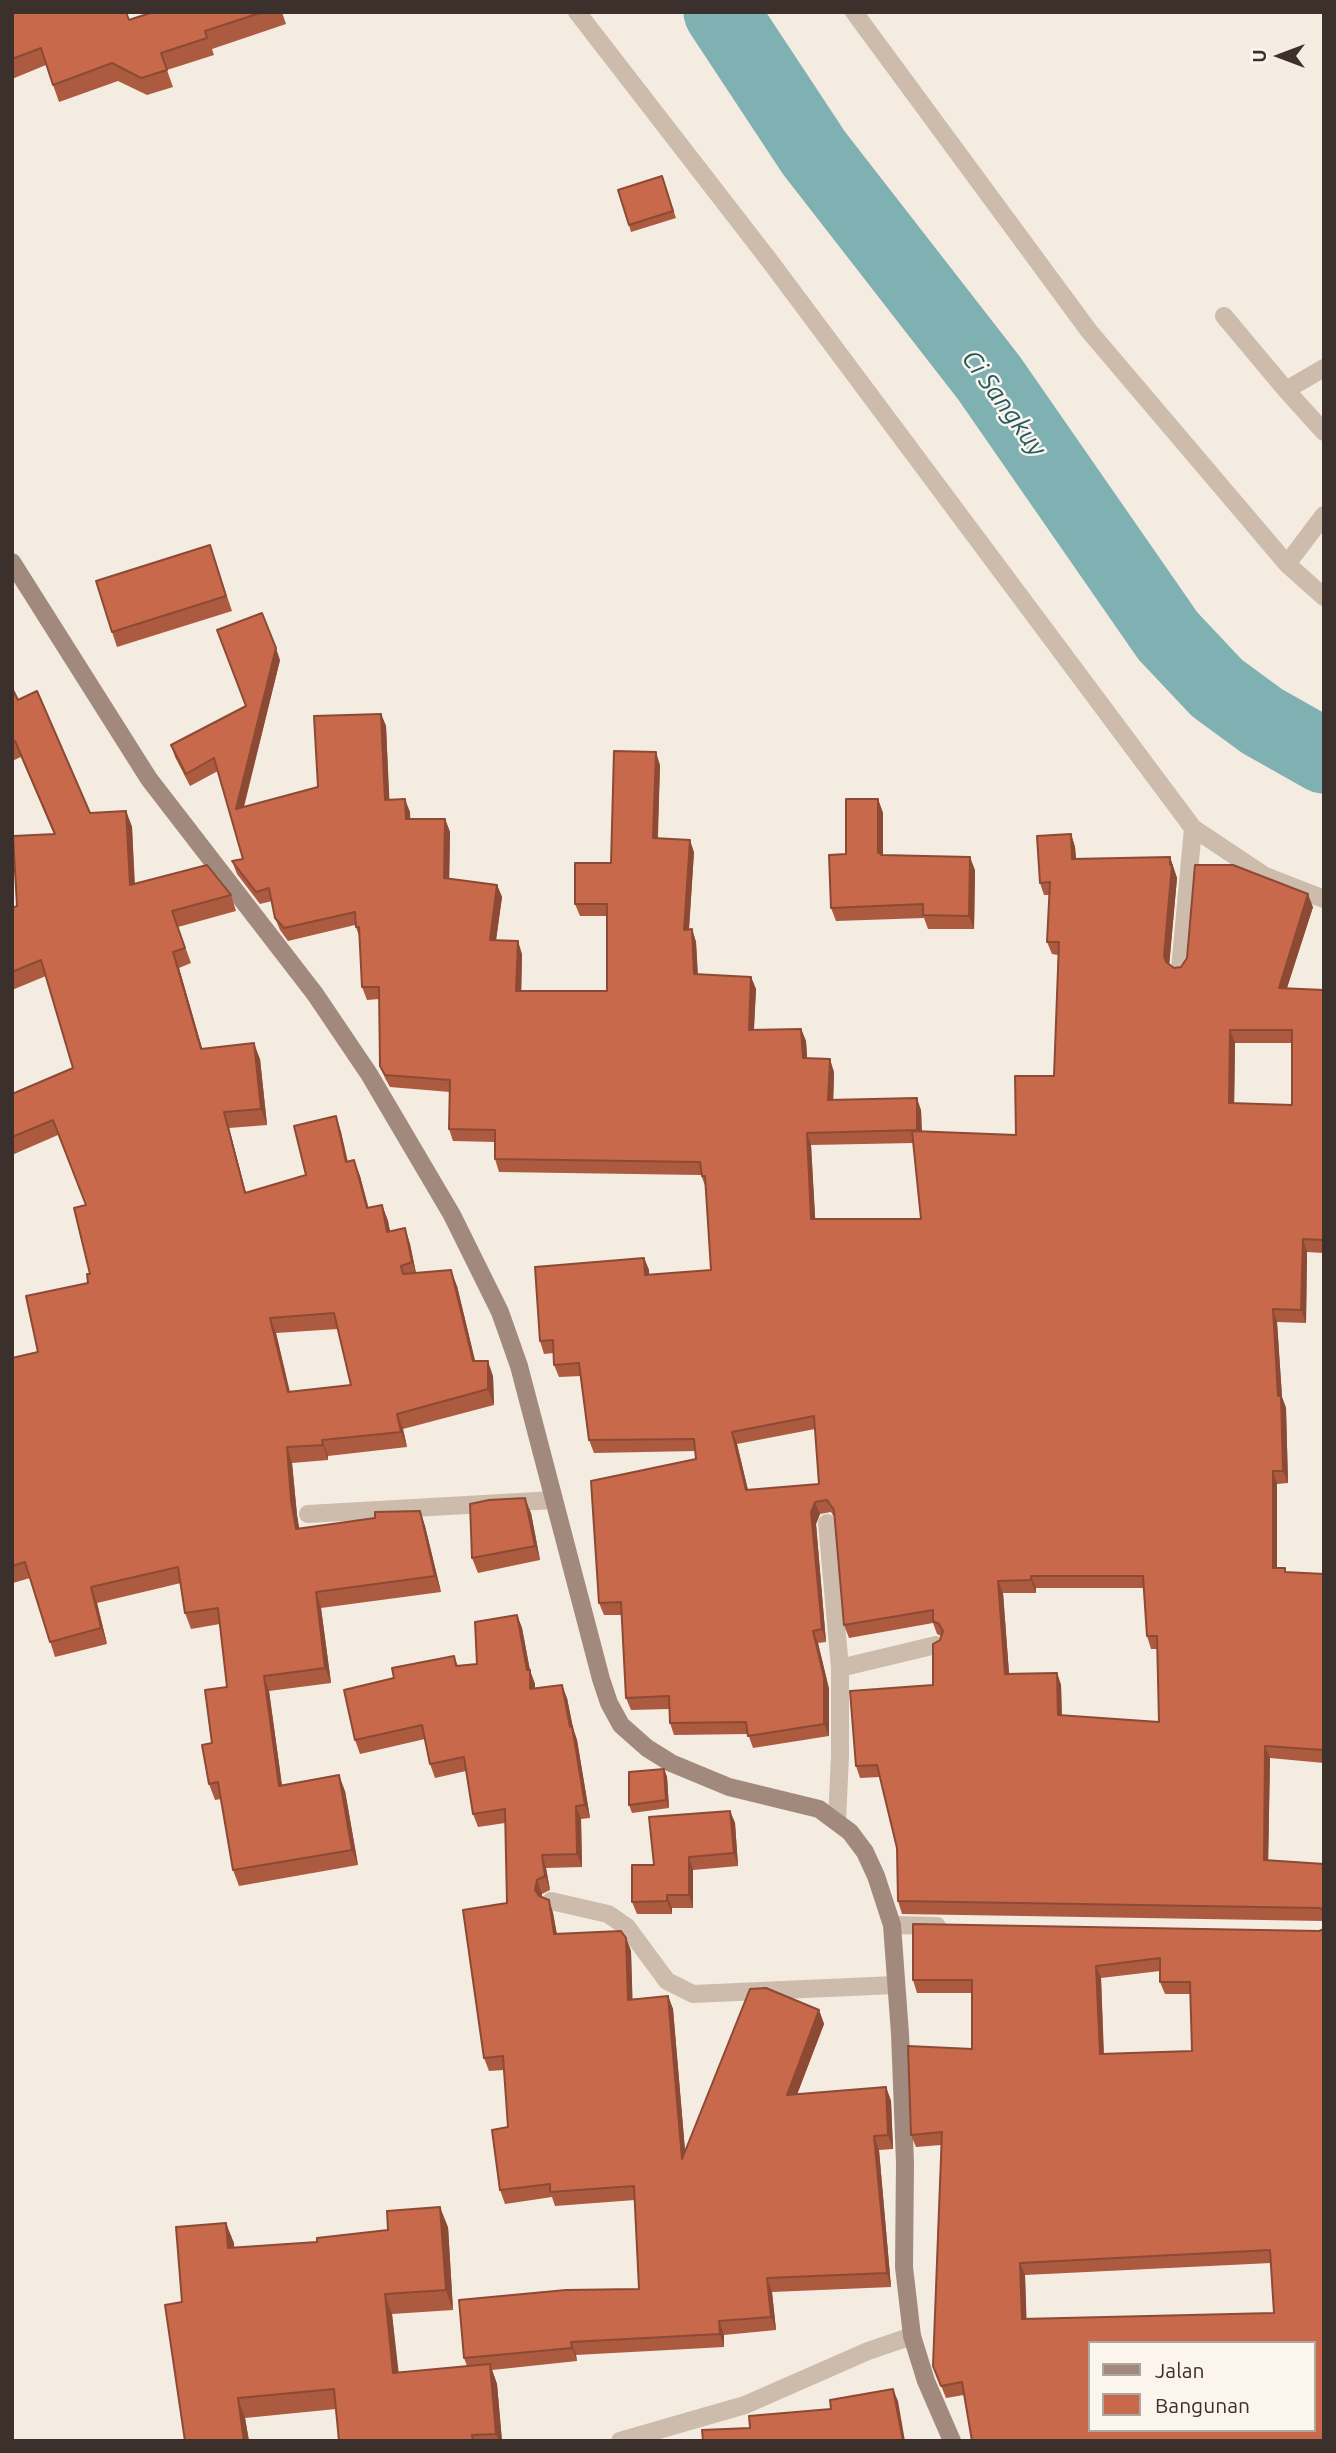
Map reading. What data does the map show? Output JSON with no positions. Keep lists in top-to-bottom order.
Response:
{
  "water": ["Ci Sangkuy"],
  "legend": ["Jalan", "Bangunan"],
  "north": "left"
}
